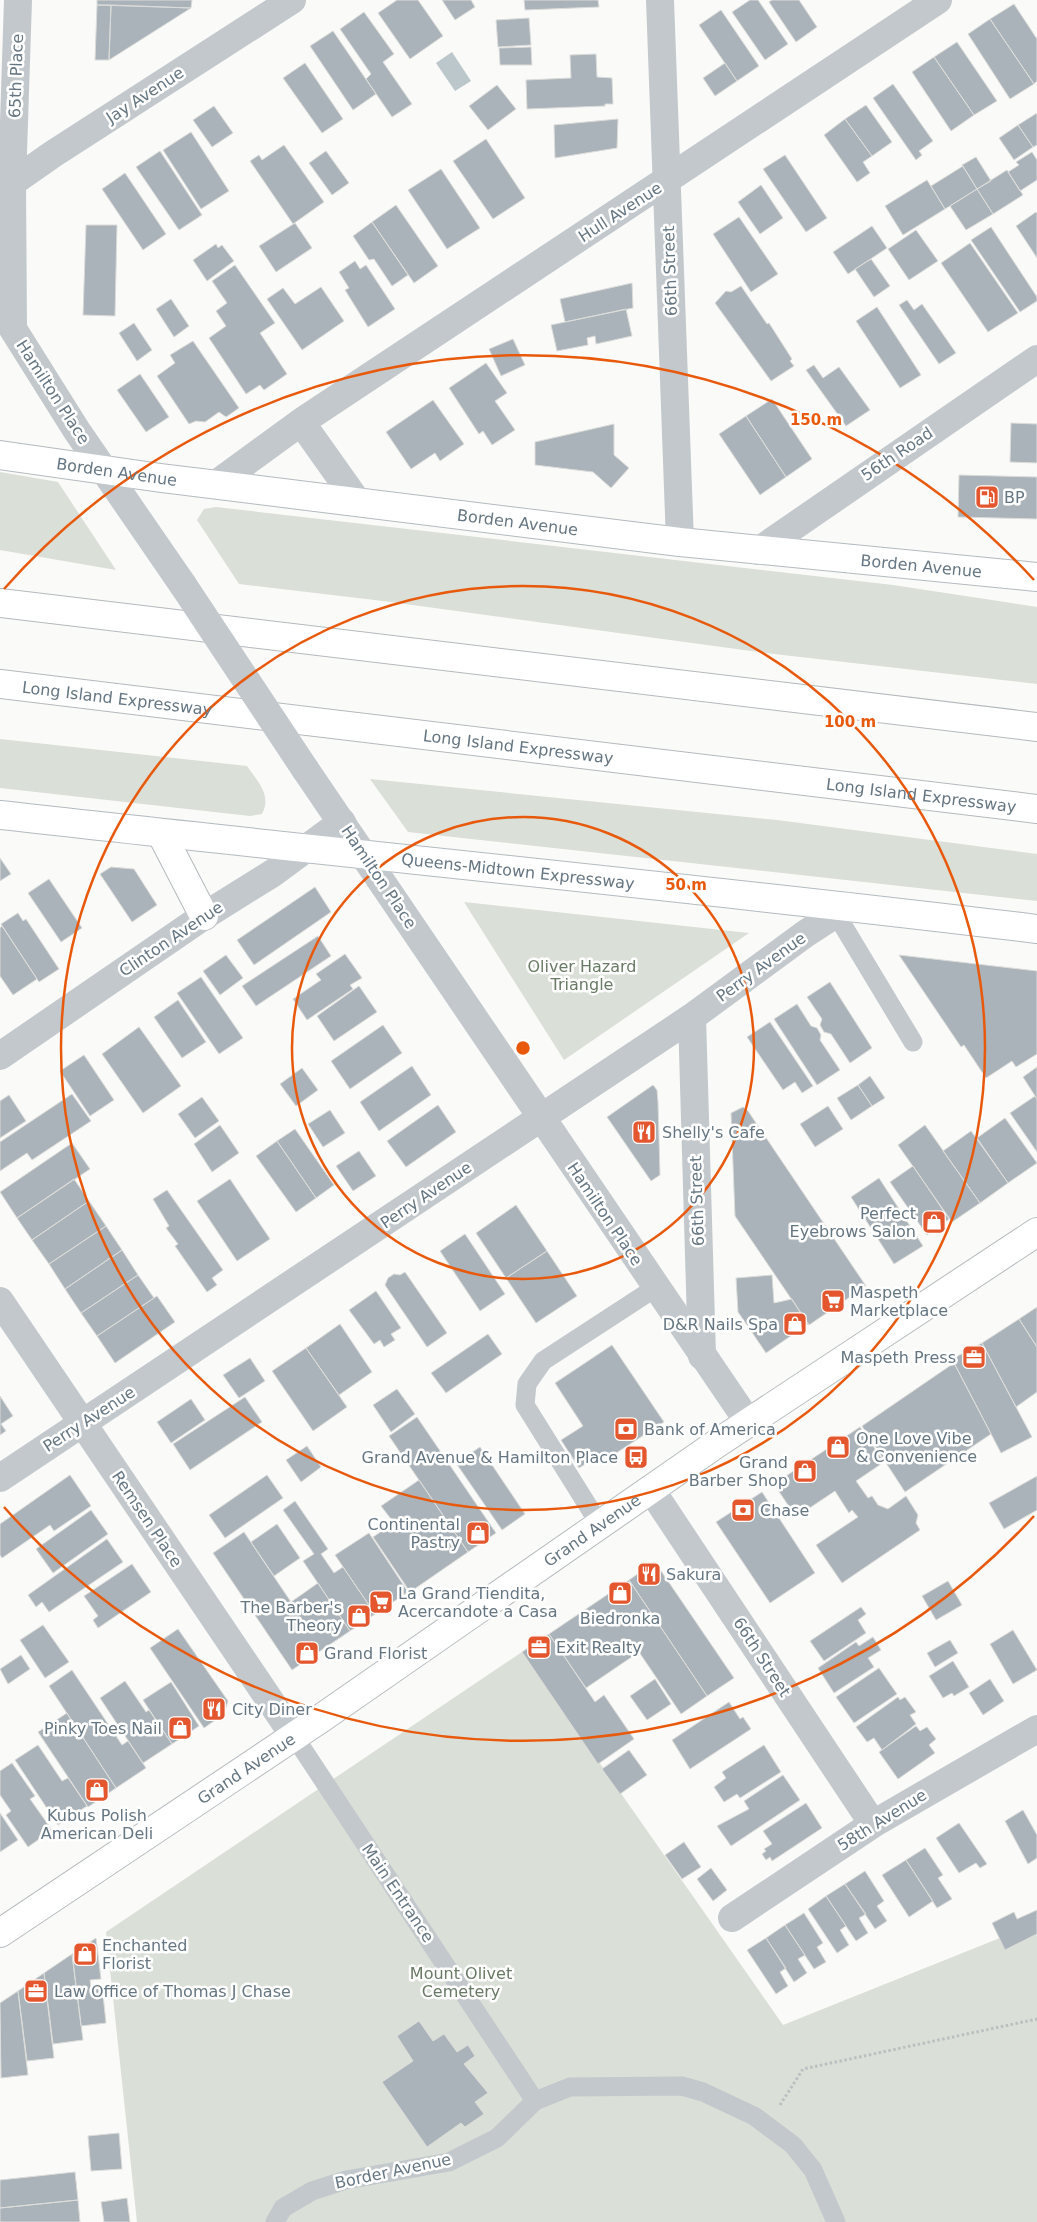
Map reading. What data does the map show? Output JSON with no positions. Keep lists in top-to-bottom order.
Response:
{
  "streets": {
    "main road": [
      "Borden Avenue",
      "Long Island Expressway",
      "Queens-Midtown Expressway",
      "Grand Avenue"
    ],
    "street": [
      "65th Place",
      "Jay Avenue",
      "Hull Avenue",
      "66th Street",
      "Hamilton Place",
      "56th Road",
      "Clinton Avenue",
      "Perry Avenue",
      "Remsen Place",
      "58th Avenue"
    ],
    "lane": ["Main Entrance", "Border Avenue"]
  },
  "crossings": [
    ["65th Place", "Jay Avenue"],
    ["65th Place", "Hamilton Place"],
    ["Jay Avenue", "Hamilton Place"],
    ["Hull Avenue", "66th Street"],
    ["Hull Avenue", "Borden Avenue"],
    ["66th Street", "Hamilton Place"],
    ["66th Street", "Borden Avenue"],
    ["66th Street", "Perry Avenue"],
    ["66th Street", "Grand Avenue"],
    ["66th Street", "58th Avenue"],
    ["Hamilton Place", "Borden Avenue"],
    ["Hamilton Place", "Queens-Midtown Expressway"],
    ["Hamilton Place", "Clinton Avenue"],
    ["Hamilton Place", "Perry Avenue"],
    ["Hamilton Place", "Grand Avenue"],
    ["56th Road", "Borden Avenue"],
    ["Queens-Midtown Expressway", "Clinton Avenue"],
    ["Queens-Midtown Expressway", "Perry Avenue"],
    ["Perry Avenue", "Remsen Place"],
    ["Remsen Place", "Grand Avenue"],
    ["Remsen Place", "Main Entrance"],
    ["Grand Avenue", "Main Entrance"],
    ["Main Entrance", "Border Avenue"]
  ],
  "parks": ["Oliver Hazard Triangle", "Mount Olivet Cemetery"],
  "places": {
    "fuel station": ["BP"],
    "restaurant": ["Shelly's Cafe", "Sakura", "City Diner"],
    "shop": [
      "Perfect Eyebrows Salon",
      "D&R Nails Spa",
      "One Love Vibe & Convenience",
      "Grand Barber Shop",
      "Continental Pastry",
      "Biedronka",
      "The Barber's Theory",
      "Grand Florist",
      "Pinky Toes Nail",
      "Kubus Polish American Deli",
      "Enchanted Florist"
    ],
    "supermarket": ["Maspeth Marketplace", "La Grand Tiendita, Acercandote a Casa"],
    "office": ["Maspeth Press", "Exit Realty", "Law Office of Thomas J Chase"],
    "bank": ["Bank of America", "Chase"],
    "bus stop": ["Grand Avenue & Hamilton Place"]
  },
  "rings": ["150 m", "100 m", "50 m"]
}
